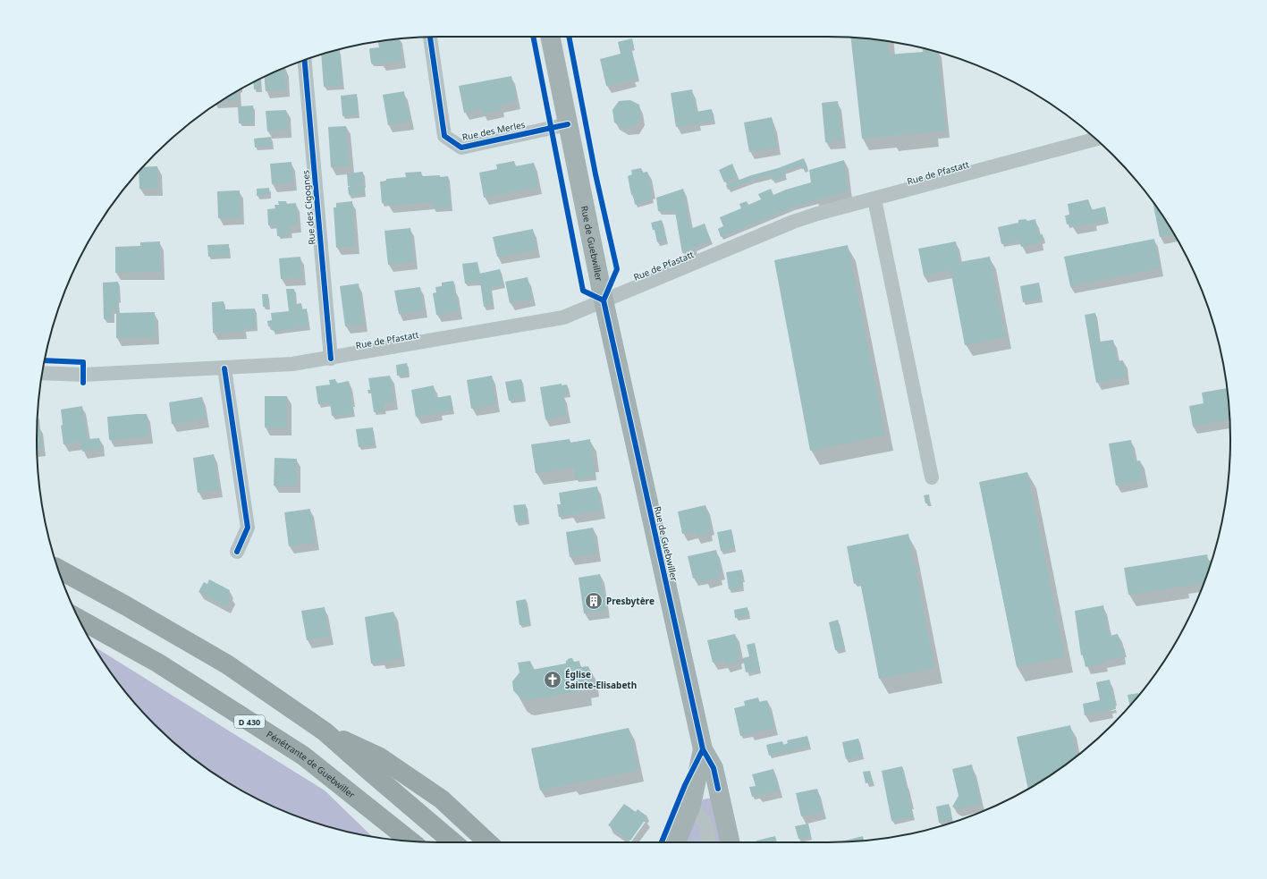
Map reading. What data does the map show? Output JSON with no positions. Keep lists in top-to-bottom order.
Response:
{
  "streets": {
    "highway": ["D 430", "Pénétrante de Guebwiller"],
    "main road": ["Rue de Guebwiller"],
    "street": ["Rue des Merles", "Rue de Pfastatt", "Rue des Cigognes"]
  },
  "crossings": [
    ["Rue des Merles", "Rue de Guebwiller"],
    ["Rue de Pfastatt", "Rue des Cigognes"],
    ["Rue de Pfastatt", "Rue de Guebwiller"]
  ],
  "places": {
    "building": ["Presbytère"],
    "church": ["Église Sainte-Elisabeth"]
  }
}
